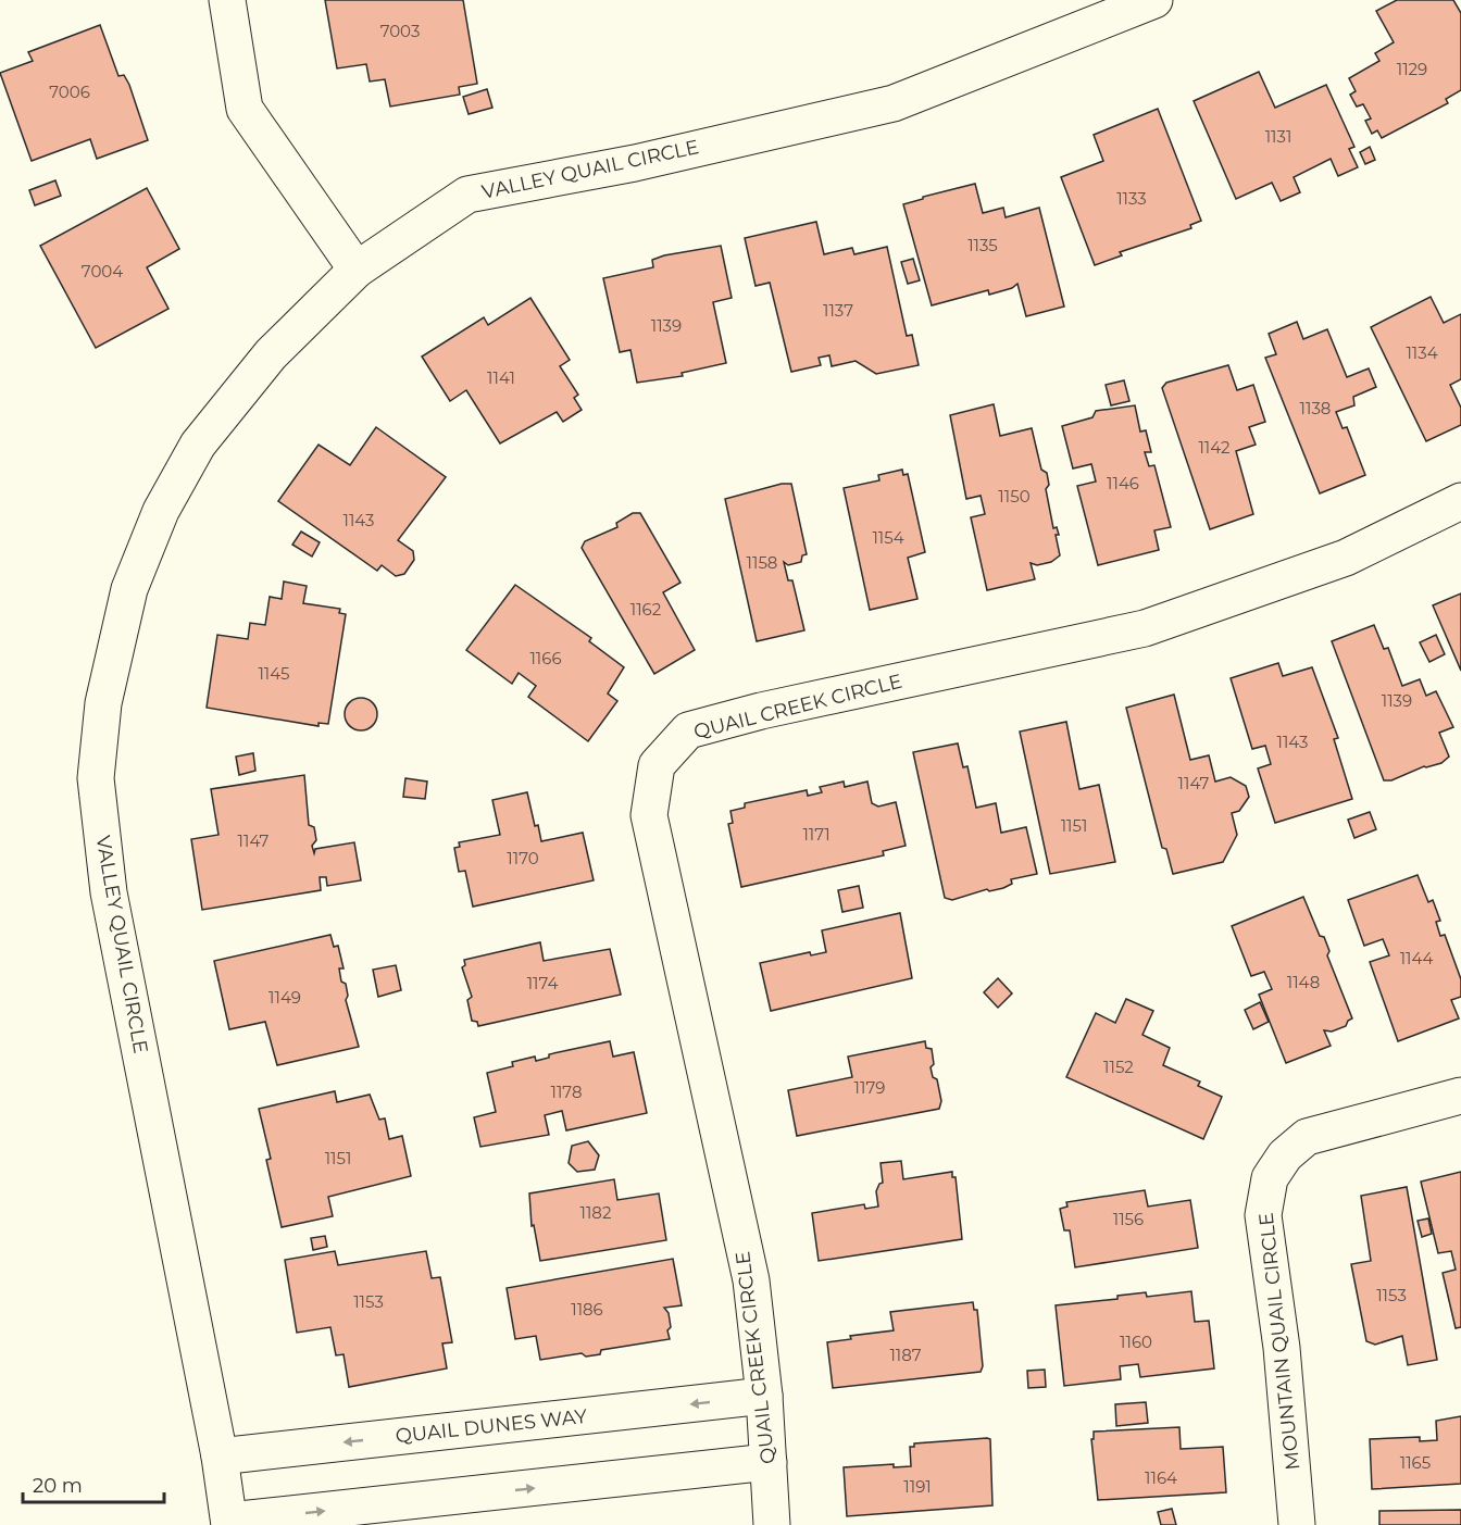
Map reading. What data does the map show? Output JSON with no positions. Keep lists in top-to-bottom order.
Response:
{
  "streets": {
    "street": [
      "VALLEY QUAIL CIRCLE",
      "QUAIL CREEK CIRCLE",
      "MOUNTAIN QUAIL CIRCLE",
      "QUAIL DUNES WAY"
    ]
  },
  "crossings": [
    ["VALLEY QUAIL CIRCLE", "QUAIL DUNES WAY"],
    ["QUAIL CREEK CIRCLE", "QUAIL DUNES WAY"]
  ],
  "house_numbers": [
    "7003",
    "1129",
    "7006",
    "1131",
    "1133",
    "1135",
    "7004",
    "1137",
    "1139",
    "1134",
    "1141",
    "1138",
    "1142",
    "1146",
    "1150",
    "1143",
    "1154",
    "1158",
    "1162",
    "1166",
    "1145",
    "1139",
    "1143",
    "1147",
    "1151",
    "1171",
    "1147",
    "1170",
    "1144",
    "1148",
    "1174",
    "1149",
    "1152",
    "1179",
    "1178",
    "1151",
    "1182",
    "1156",
    "1153",
    "1153",
    "1186",
    "1160",
    "1187",
    "1165",
    "1164",
    "1191"
  ],
  "scale_bar": "20 m"
}
